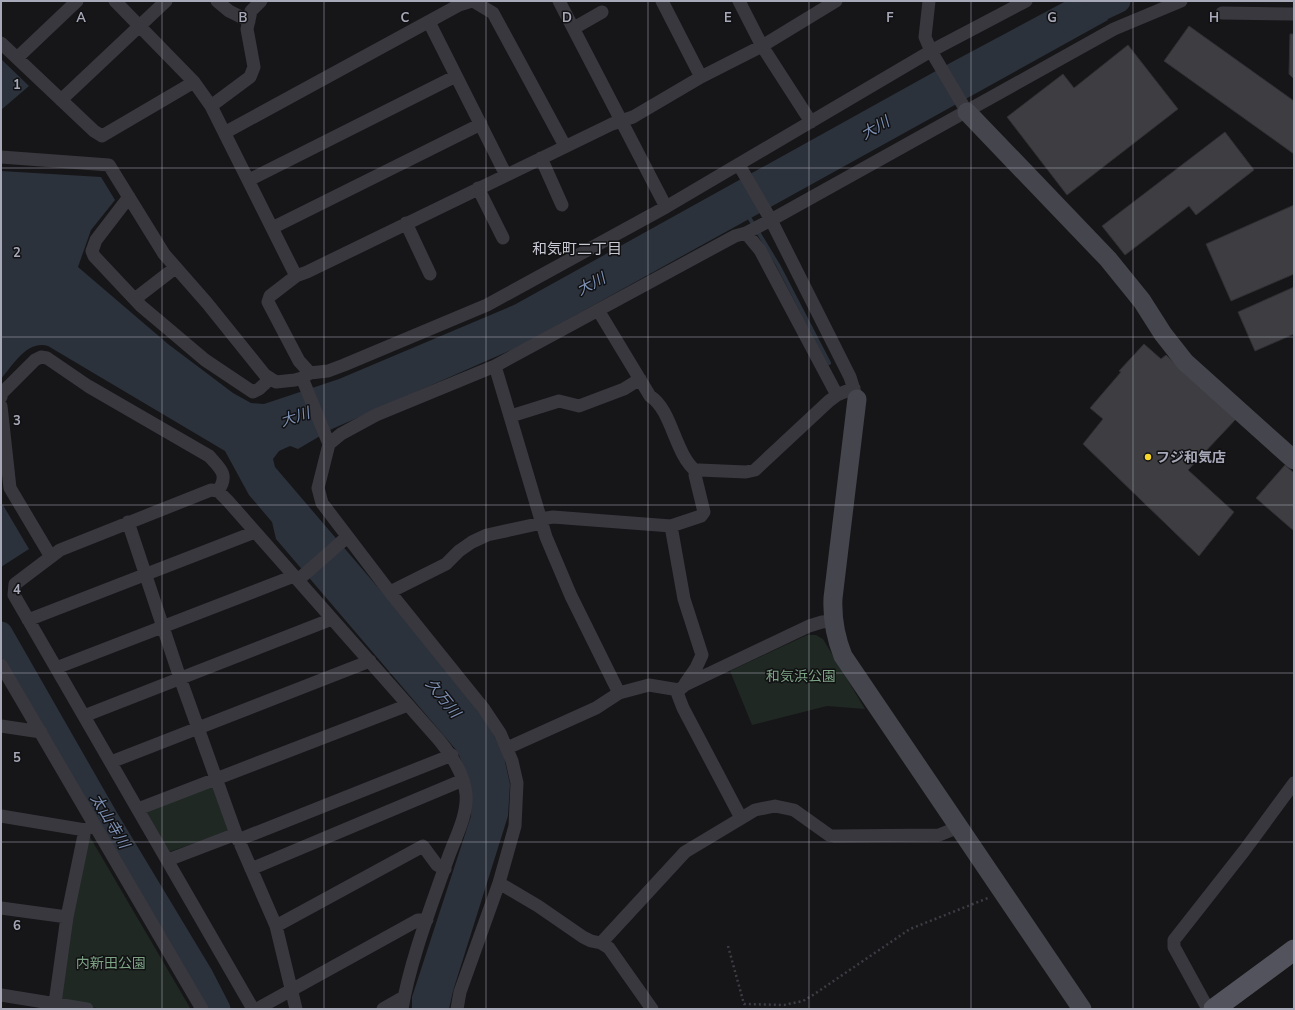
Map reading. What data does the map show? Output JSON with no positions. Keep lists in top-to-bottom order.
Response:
{
  "districts": ["和気町二丁目"],
  "water": ["大川", "久万川", "太山寺川"],
  "parks": ["和気浜公園", "内新田公園"],
  "places": ["フジ和気店"],
  "grid": {
    "columns": [
      "A",
      "B",
      "C",
      "D",
      "E",
      "F",
      "G",
      "H"
    ],
    "rows": [
      "1",
      "2",
      "3",
      "4",
      "5",
      "6"
    ]
  }
}
